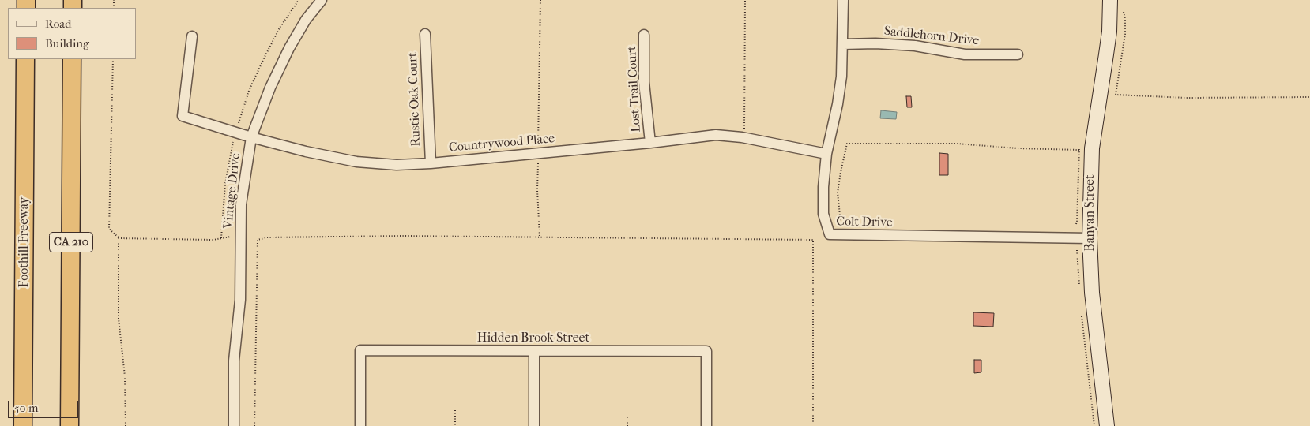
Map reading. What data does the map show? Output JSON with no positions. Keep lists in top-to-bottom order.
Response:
{
  "streets": {
    "highway": ["Foothill Freeway", "CA 210"],
    "street": [
      "Saddlehorn Drive",
      "Lost Trail Court",
      "Rustic Oak Court",
      "Countrywood Place",
      "Vintage Drive",
      "Banyan Street",
      "Colt Drive",
      "Hidden Brook Street"
    ]
  },
  "crossings": [
    ["Saddlehorn Drive", "Colt Drive"],
    ["Lost Trail Court", "Countrywood Place"],
    ["Rustic Oak Court", "Countrywood Place"],
    ["Countrywood Place", "Vintage Drive"],
    ["Countrywood Place", "Colt Drive"],
    ["Banyan Street", "Colt Drive"]
  ],
  "legend": ["Road", "Building"],
  "scale_bar": "50 m"
}
